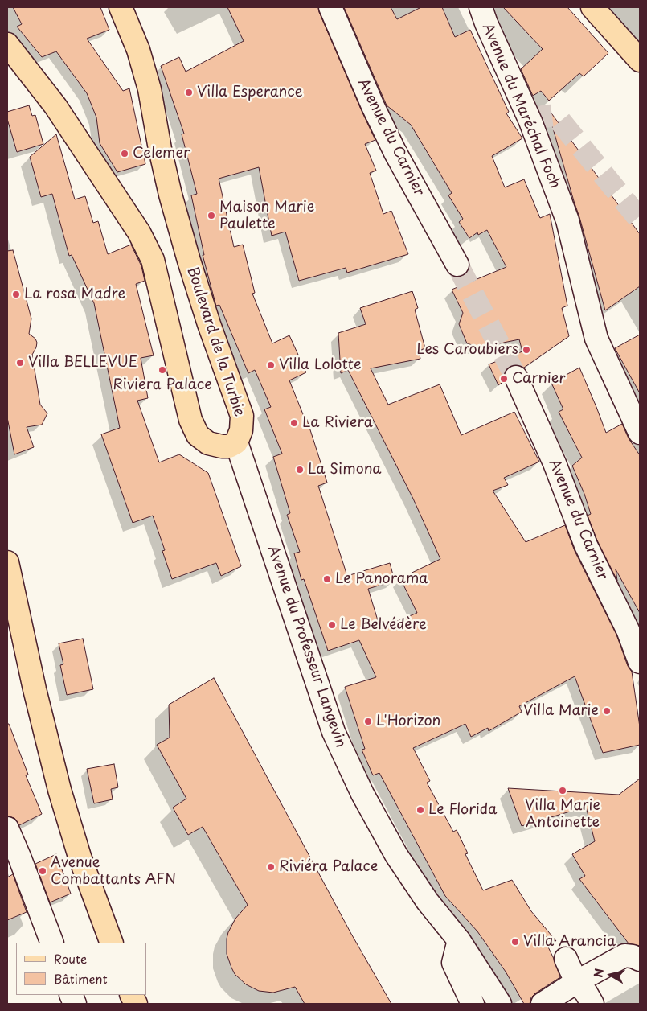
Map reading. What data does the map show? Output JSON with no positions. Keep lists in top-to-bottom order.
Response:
{
  "streets": {
    "main road": ["Boulevard de la Turbie"],
    "street": ["Avenue du Maréchal Foch", "Avenue du Carnier", "Avenue du Professeur Langevin"]
  },
  "crossings": [
    ["Boulevard de la Turbie", "Avenue du Professeur Langevin"]
  ],
  "places": [
    "Villa Esperance",
    "Celemer",
    "Maison Marie Paulette",
    "La rosa Madre",
    "Les Caroubiers",
    "Villa BELLEVUE",
    "Villa Lolotte",
    "Riviera Palace",
    "Carnier",
    "La Riviera",
    "La Simona",
    "Le Panorama",
    "Le Belvédère",
    "Villa Marie",
    "L'Horizon",
    "Villa Marie Antoinette",
    "Le Florida",
    "Riviéra Palace",
    "Avenue Combattants AFN",
    "Villa Arancia"
  ],
  "legend": ["Route", "Bâtiment"],
  "north": "left"
}
